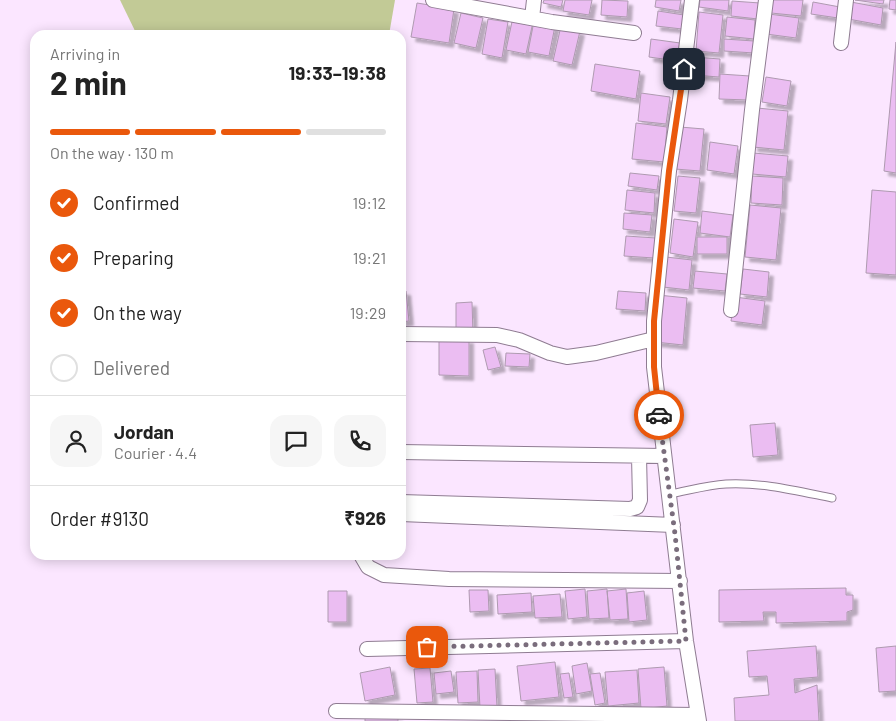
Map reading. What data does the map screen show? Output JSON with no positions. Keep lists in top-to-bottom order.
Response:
{
  "page": {
    "heading": ["2 min", "Arriving in", "19:33–19:38"],
    "panel": [
      "Jordan",
      "Courier · 4.4",
      "Order #9130",
      "₹926"
    ],
    "bar": "On the way · 130 m",
    "list": [
      ["Confirmed", "19:12"],
      ["Preparing", "19:21"],
      ["On the way", "19:29"],
      "Delivered"
    ]
  }
}
